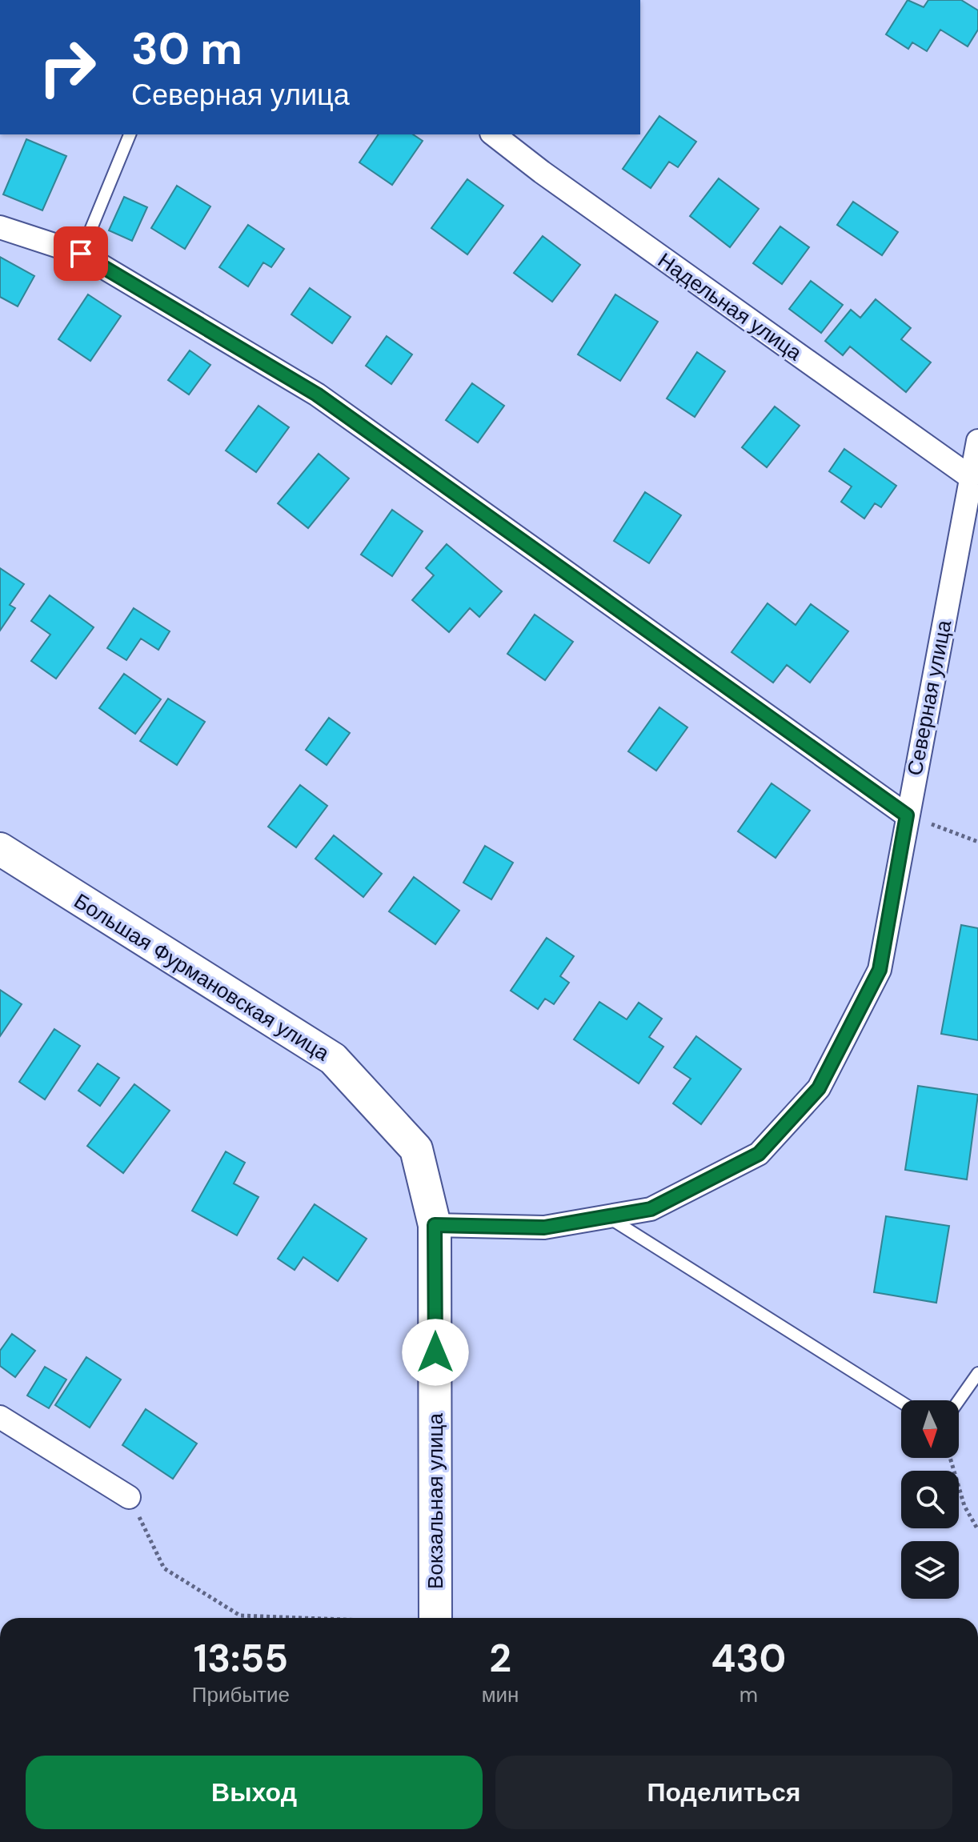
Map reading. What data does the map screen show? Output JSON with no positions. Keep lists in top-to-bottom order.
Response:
{
  "streets": {
    "main road": ["Большая Фурмановская улица", "Вокзальная улица"],
    "street": ["Надельная улица", "Северная улица"]
  },
  "crossings": [
    ["Надельная улица", "Северная улица"],
    ["Северная улица", "Вокзальная улица"],
    ["Большая Фурмановская улица", "Вокзальная улица"]
  ],
  "north": "bottom",
  "page": {
    "turn": ["30 m", "Северная улица"],
    "eta": [
      "13:55",
      "Прибытие",
      "2",
      "мин",
      "430",
      "m"
    ],
    "buttons": ["Выход", "Поделиться"]
  }
}
